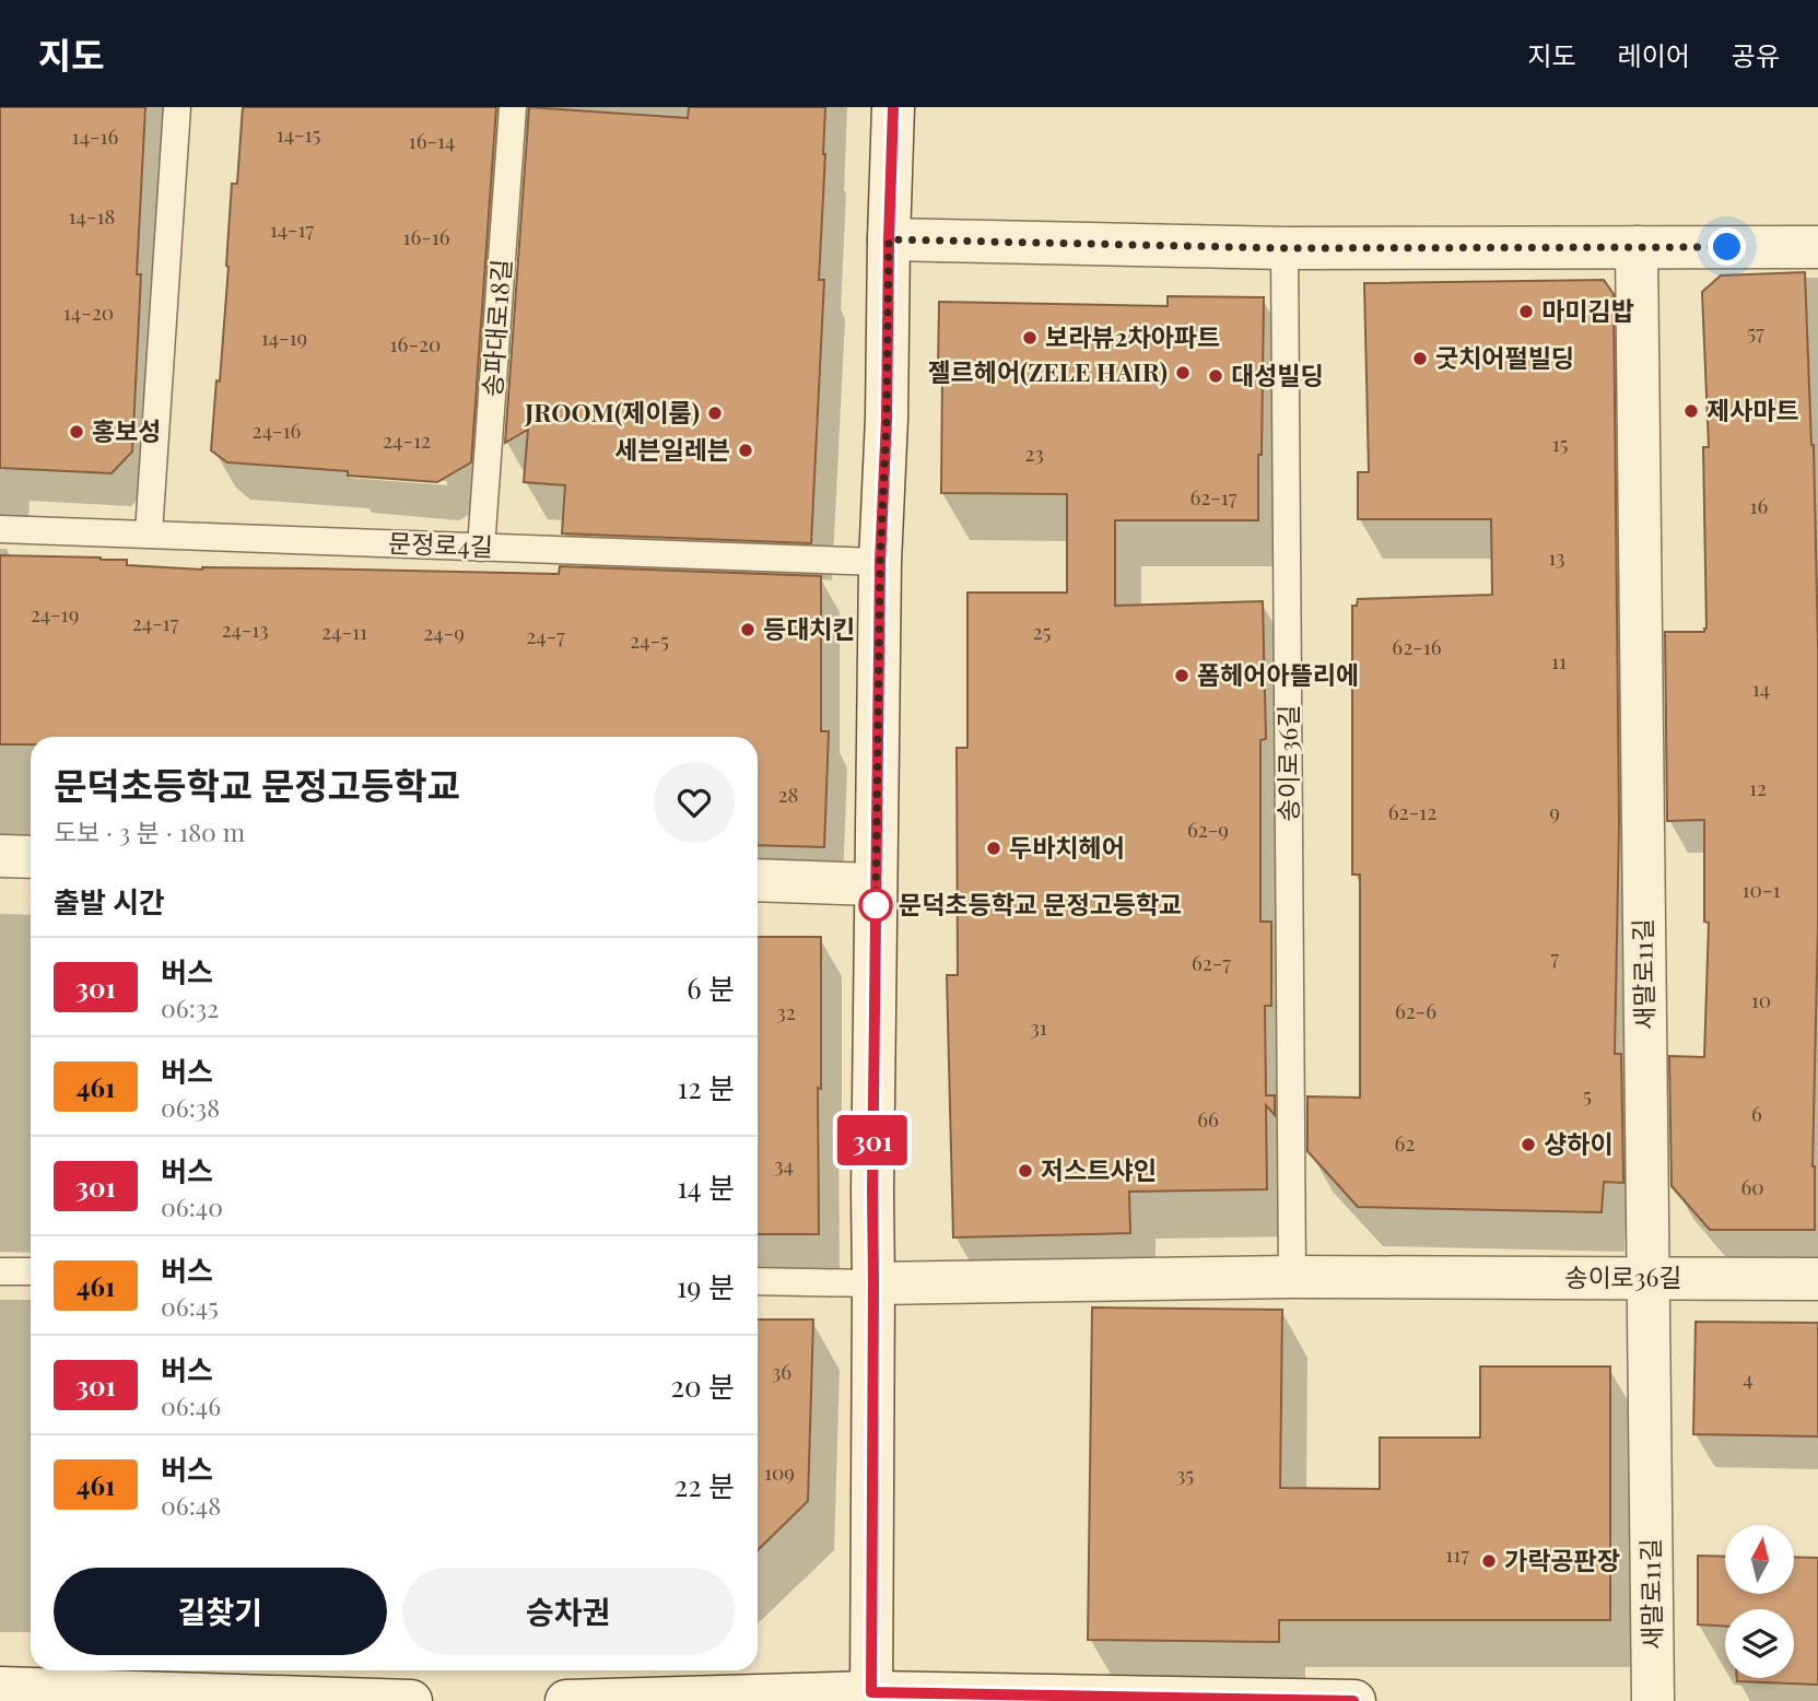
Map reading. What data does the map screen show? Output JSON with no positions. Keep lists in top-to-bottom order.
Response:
{
  "streets": {
    "street": ["송이로36길", "새말로11길"],
    "lane": ["송파대로18길", "문정로4길"]
  },
  "crossings": [
    ["송파대로18길", "문정로4길"],
    ["송이로36길", "새말로11길"]
  ],
  "places": [
    "마미김밥",
    "보라뷰2차아파트",
    "굿치어펄빌딩",
    "젤르헤어(ZELE HAIR)",
    "대성빌딩",
    "제사마트",
    "JROOM(제이룸)",
    "홍보성",
    "세븐일레븐",
    "등대치킨",
    "폼헤어아뜰리에",
    "두바치헤어",
    "문덕초등학교 문정고등학교",
    "샹하이",
    "저스트샤인",
    "가락공판장"
  ],
  "lines": ["bus line 301"],
  "house_numbers": [
    "14-15",
    "14-16",
    "16-14",
    "14-18",
    "14-17",
    "16-16",
    "14-20",
    "57",
    "14-19",
    "16-20",
    "24-16",
    "24-12",
    "15",
    "23",
    "62-17",
    "16",
    "13",
    "24-19",
    "24-17",
    "24-13",
    "24-11",
    "25",
    "24-9",
    "24-7",
    "24-5",
    "62-16",
    "11",
    "14",
    "12",
    "28",
    "62-12",
    "9",
    "62-9",
    "10-1",
    "7",
    "62-7",
    "10",
    "62-6",
    "32",
    "31",
    "5",
    "6",
    "66",
    "62",
    "34",
    "60",
    "36",
    "4",
    "109",
    "35",
    "117"
  ],
  "north": "top",
  "page": {
    "header": "지도",
    "nav": ["지도", "레이어", "공유"],
    "on_map": "301",
    "heading": [
      ["문덕초등학교 문정고등학교", "도보 · 3 분 · 180 m"],
      "출발 시간"
    ],
    "list": [
      {
        "mark": "301",
        "name": "버스",
        "note": "06:32",
        "value": "6 분"
      },
      {
        "mark": "461",
        "name": "버스",
        "note": "06:38",
        "value": "12 분"
      },
      {
        "mark": "301",
        "name": "버스",
        "note": "06:40",
        "value": "14 분"
      },
      {
        "mark": "461",
        "name": "버스",
        "note": "06:45",
        "value": "19 분"
      },
      {
        "mark": "301",
        "name": "버스",
        "note": "06:46",
        "value": "20 분"
      },
      {
        "mark": "461",
        "name": "버스",
        "note": "06:48",
        "value": "22 분"
      }
    ],
    "buttons": ["길찾기", "승차권"]
  }
}
